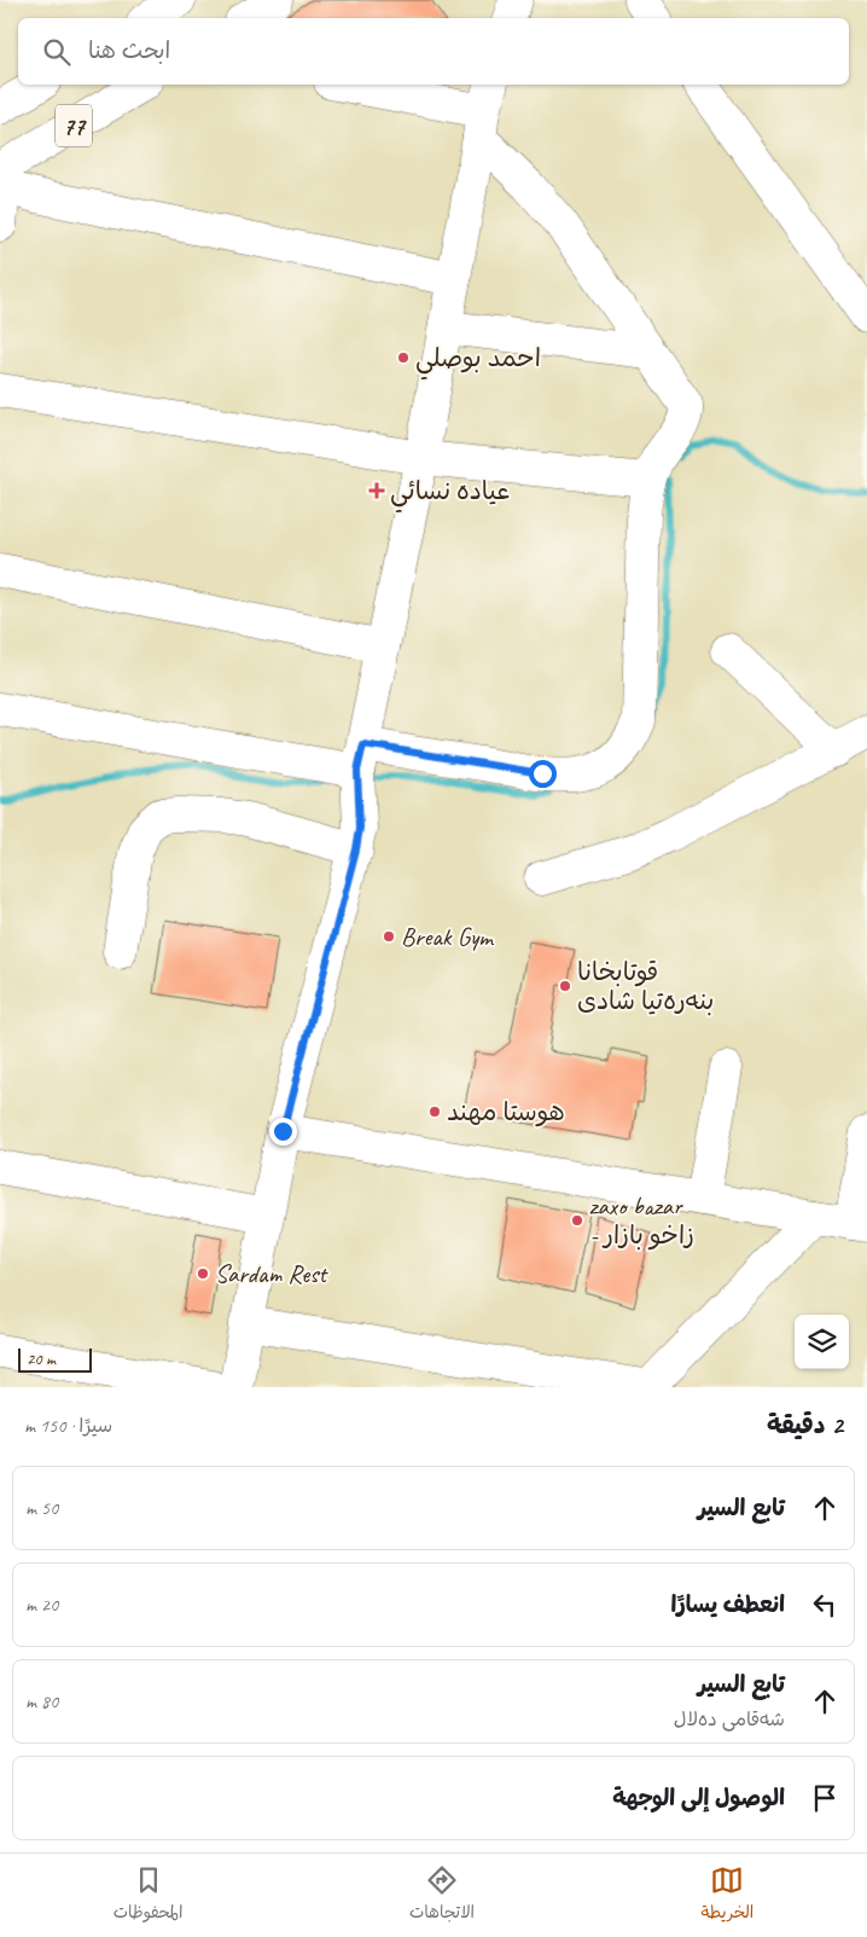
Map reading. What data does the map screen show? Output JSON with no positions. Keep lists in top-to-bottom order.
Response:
{
  "streets": {
    "main road": ["77"]
  },
  "places": {
    "other": [
      "احمد بوصلي",
      "Break Gym",
      "قوتابخانا بنەرەتیا شادی",
      "هوستا مهند",
      "zaxo bazar - زاخو بازار",
      "Sardam Rest"
    ],
    "health": ["عياده نسائي"]
  },
  "scale_bar": "20 m",
  "page": {
    "search": "ابحث هنا",
    "scale": "20 m",
    "heading": ["2 دقيقة", "سيرًا · 150 m"],
    "list": [
      ["تابع السير", "50 m"],
      ["انعطف يسارًا", "20 m"],
      ["تابع السير", "شەقامی دەلال", "80 m"],
      "الوصول إلى الوجهة"
    ],
    "nav": ["الخريطة", "الاتجاهات", "المحفوظات"]
  }
}
